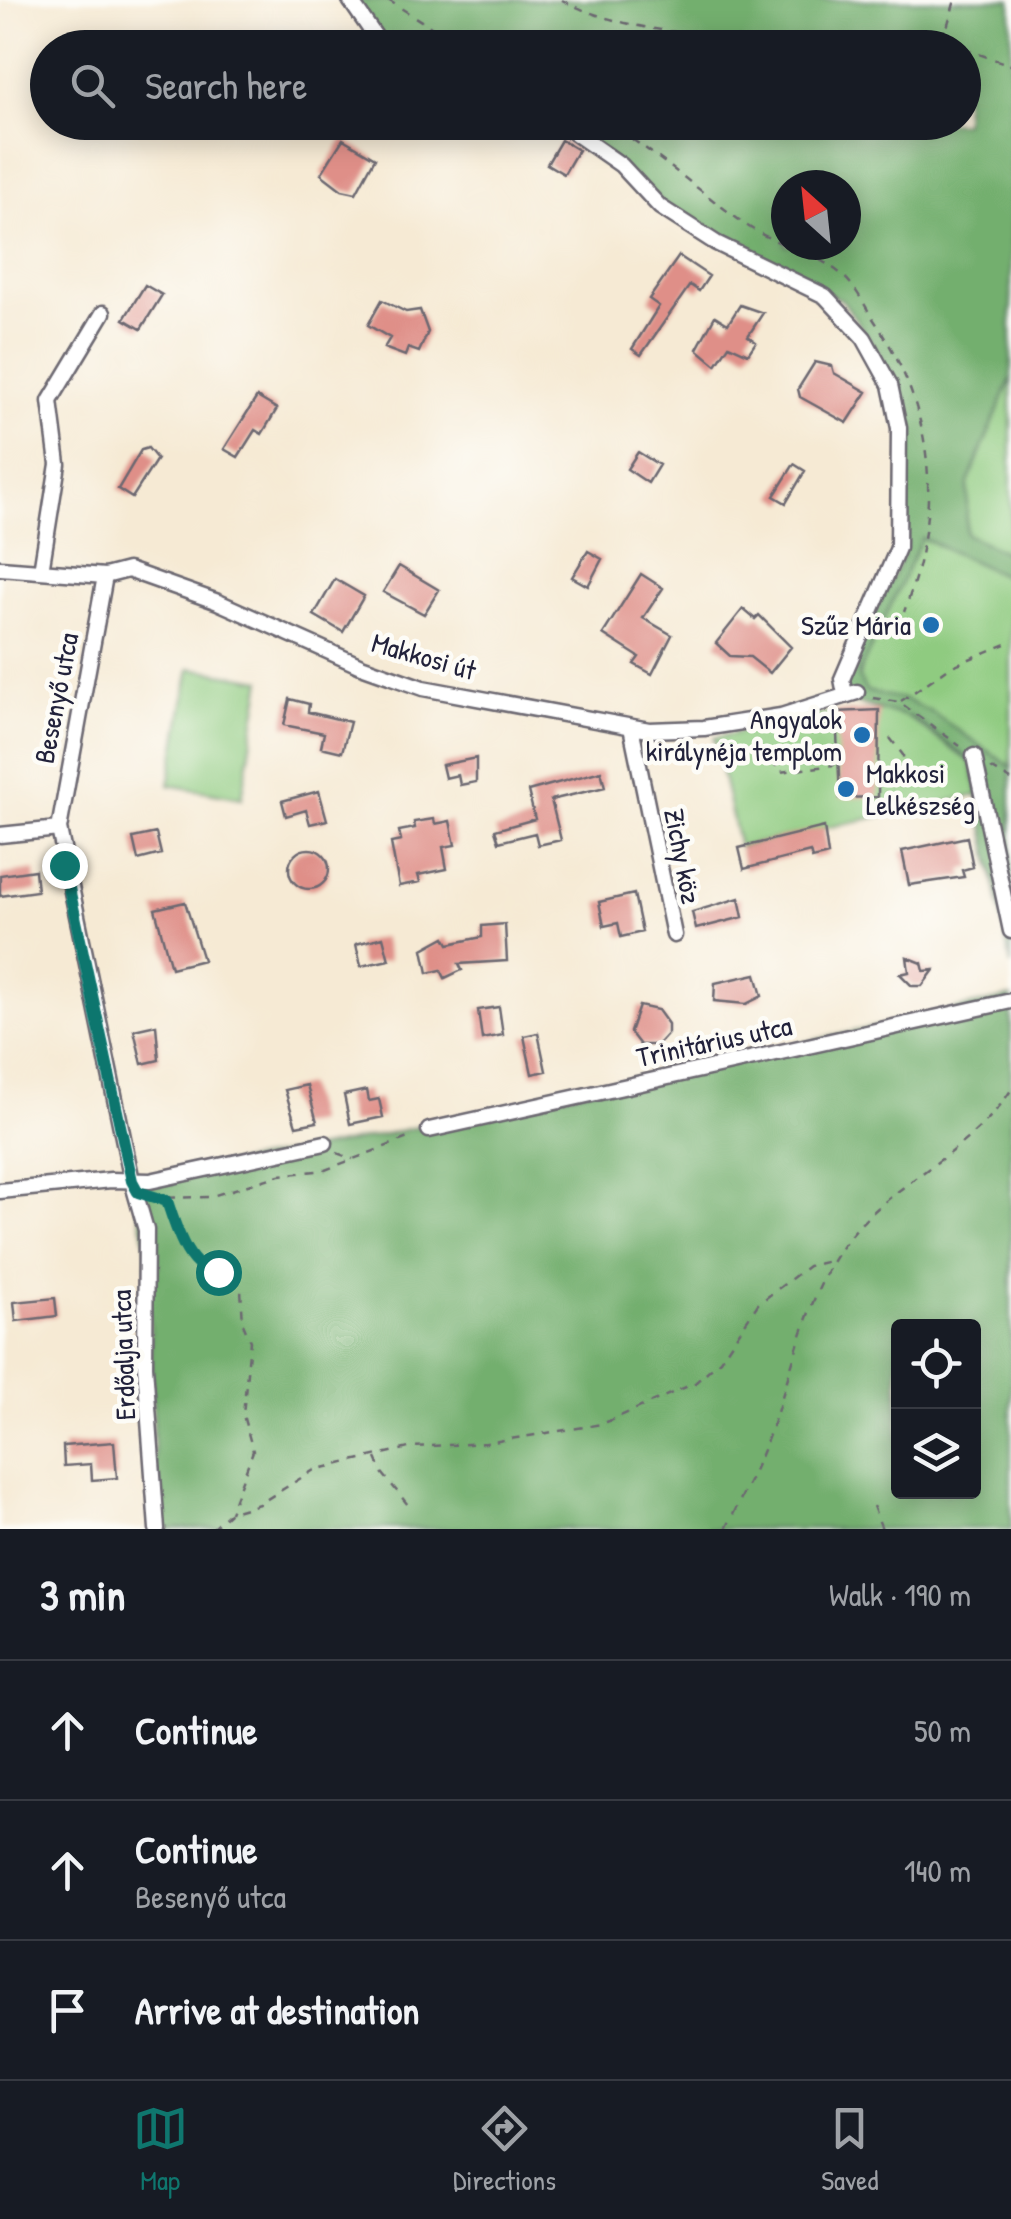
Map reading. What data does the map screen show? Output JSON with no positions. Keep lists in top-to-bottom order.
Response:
{
  "streets": {
    "street": [
      "Makkosi út",
      "Besenyő utca",
      "Zichy köz",
      "Trinitárius utca",
      "Erdőalja utca"
    ]
  },
  "crossings": [
    ["Makkosi út", "Besenyő utca"],
    ["Makkosi út", "Zichy köz"],
    ["Besenyő utca", "Erdőalja utca"]
  ],
  "places": ["Szűz Mária", "Angyalok királynéja templom", "Makkosi Lelkészség"],
  "north": "top left",
  "page": {
    "search": "Search here",
    "heading": ["3 min", "Walk · 190 m"],
    "list": [
      ["Continue", "50 m"],
      ["Continue", "Besenyő utca", "140 m"],
      "Arrive at destination"
    ],
    "nav": ["Map", "Directions", "Saved"]
  }
}
